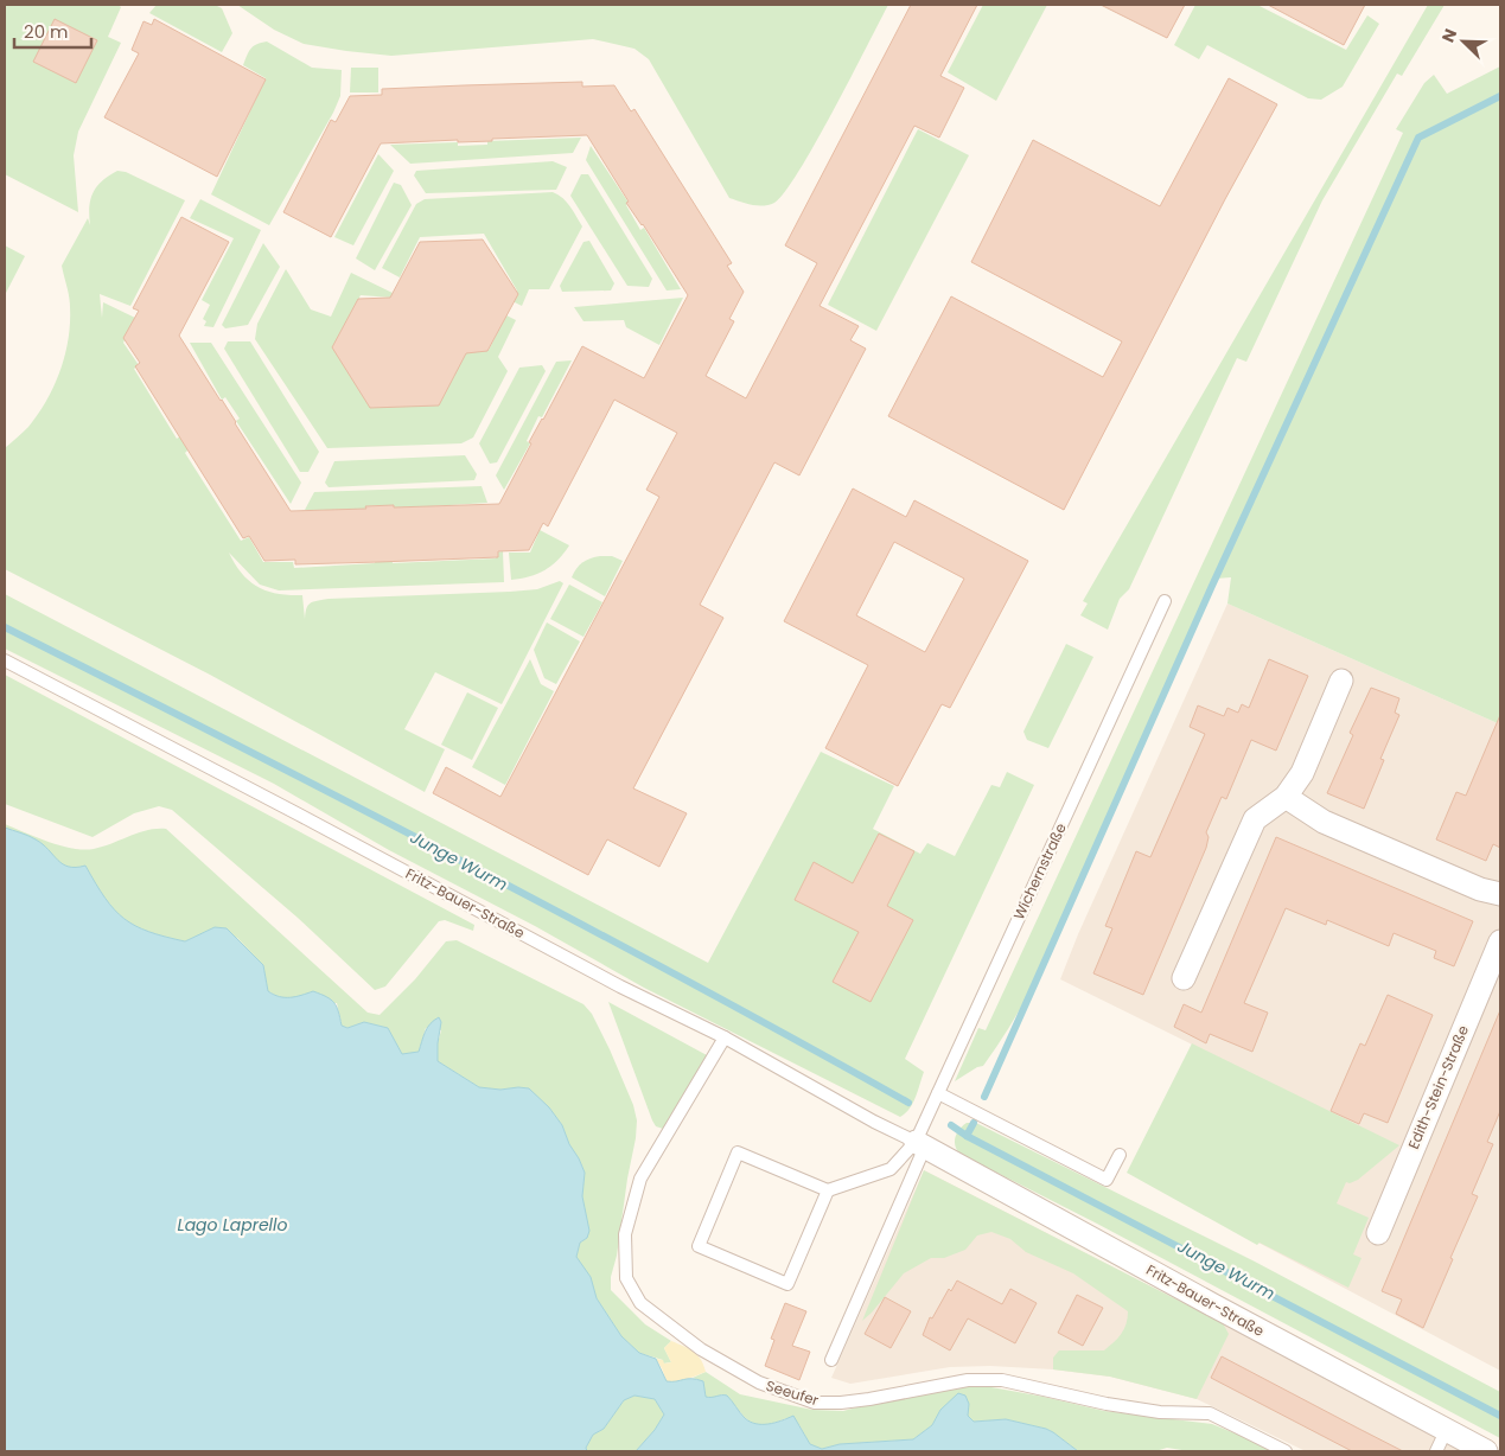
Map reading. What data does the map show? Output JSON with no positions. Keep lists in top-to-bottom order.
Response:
{
  "streets": {
    "street": ["Fritz-Bauer-Straße", "Edith-Stein-Straße"],
    "lane": ["Wichernstraße", "Seeufer"]
  },
  "crossings": [
    ["Wichernstraße", "Fritz-Bauer-Straße"],
    ["Fritz-Bauer-Straße", "Seeufer"]
  ],
  "water": ["Junge Wurm", "Lago Laprello"],
  "scale_bar": "20 m",
  "north": "top left"
}
